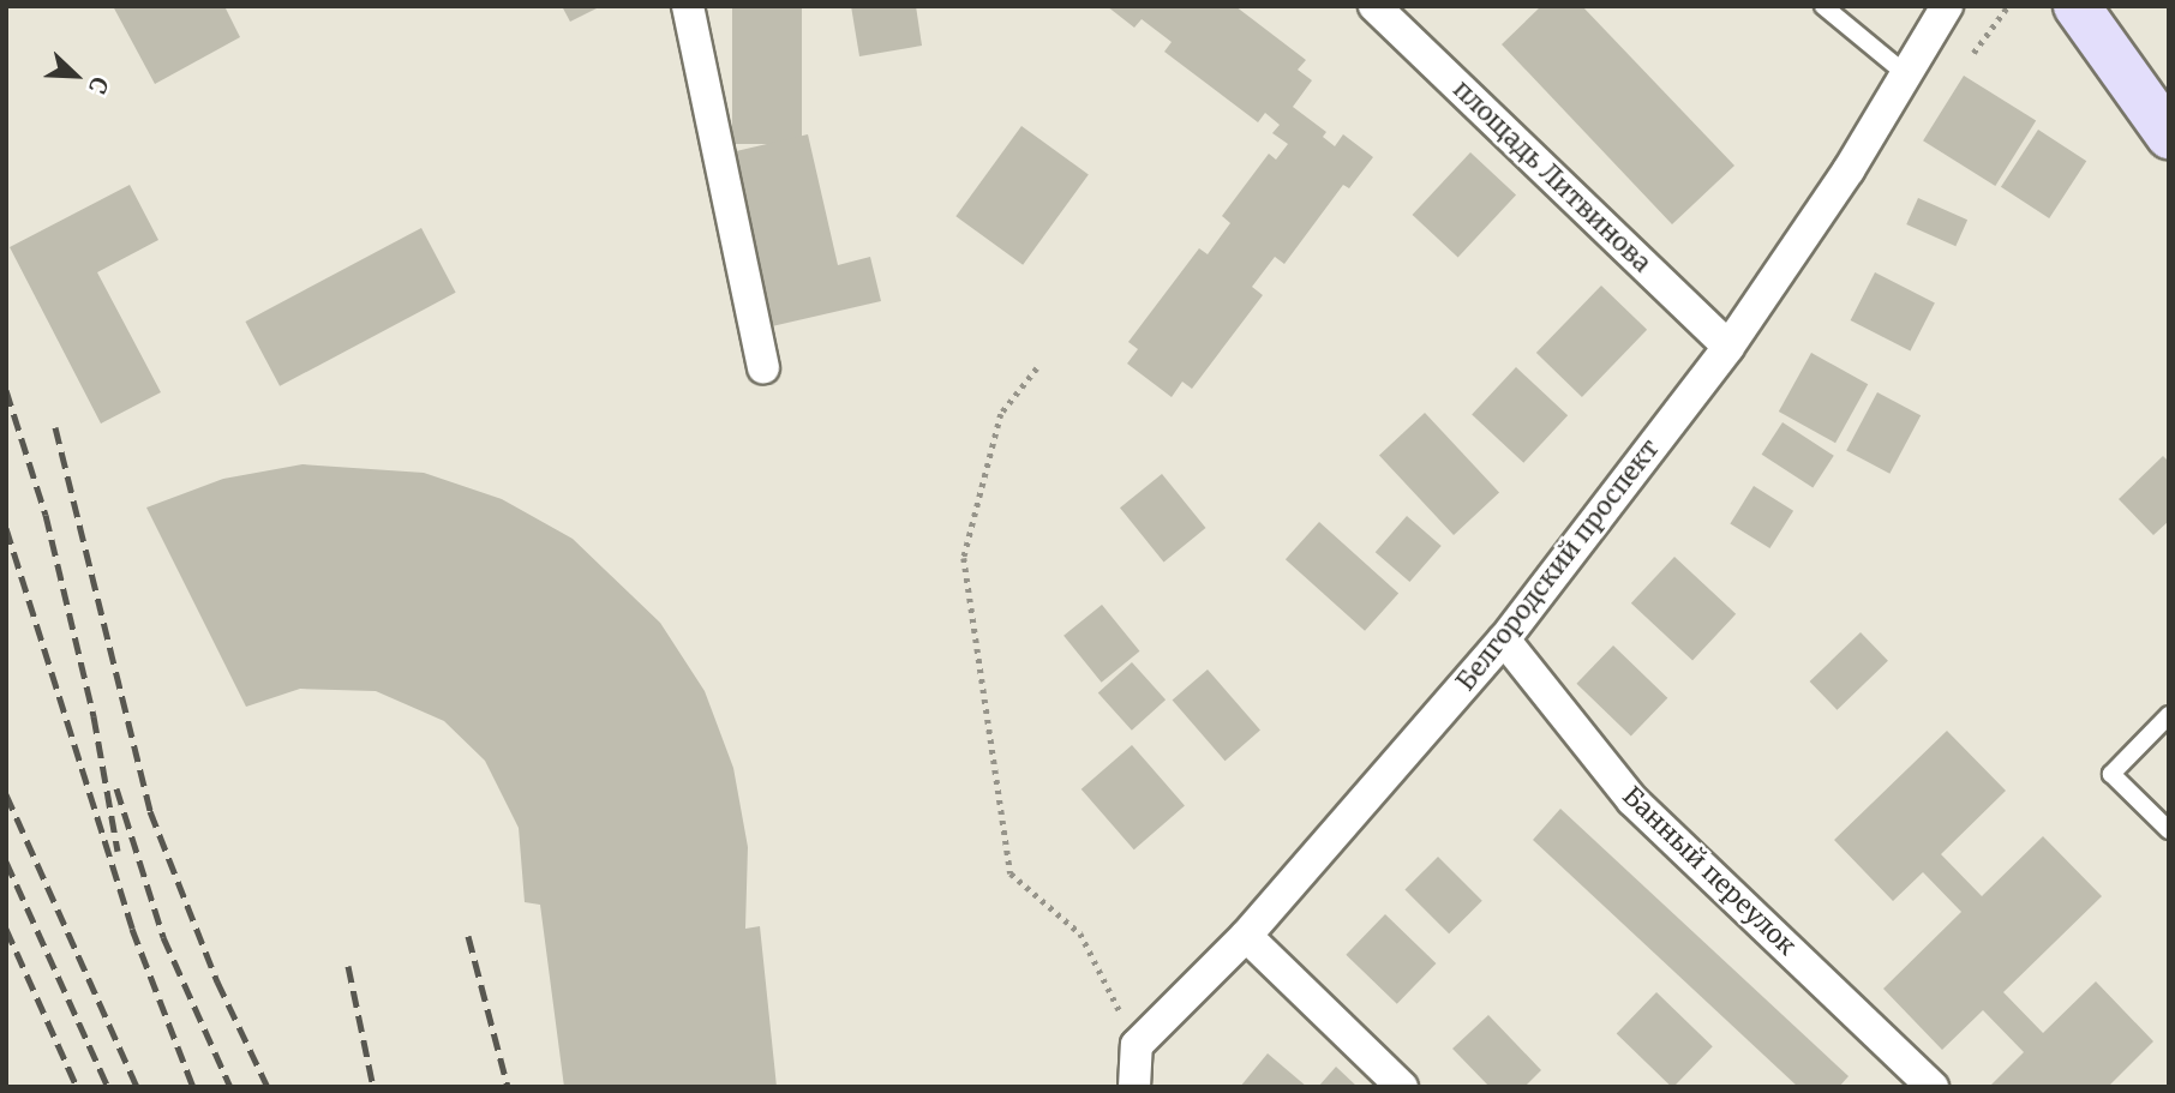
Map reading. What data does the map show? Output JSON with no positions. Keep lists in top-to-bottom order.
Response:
{
  "streets": {
    "street": ["площадь Литвинова", "Белгородский проспект", "Банный переулок"]
  },
  "crossings": [
    ["площадь Литвинова", "Белгородский проспект"],
    ["Белгородский проспект", "Банный переулок"]
  ],
  "north": "bottom right"
}
